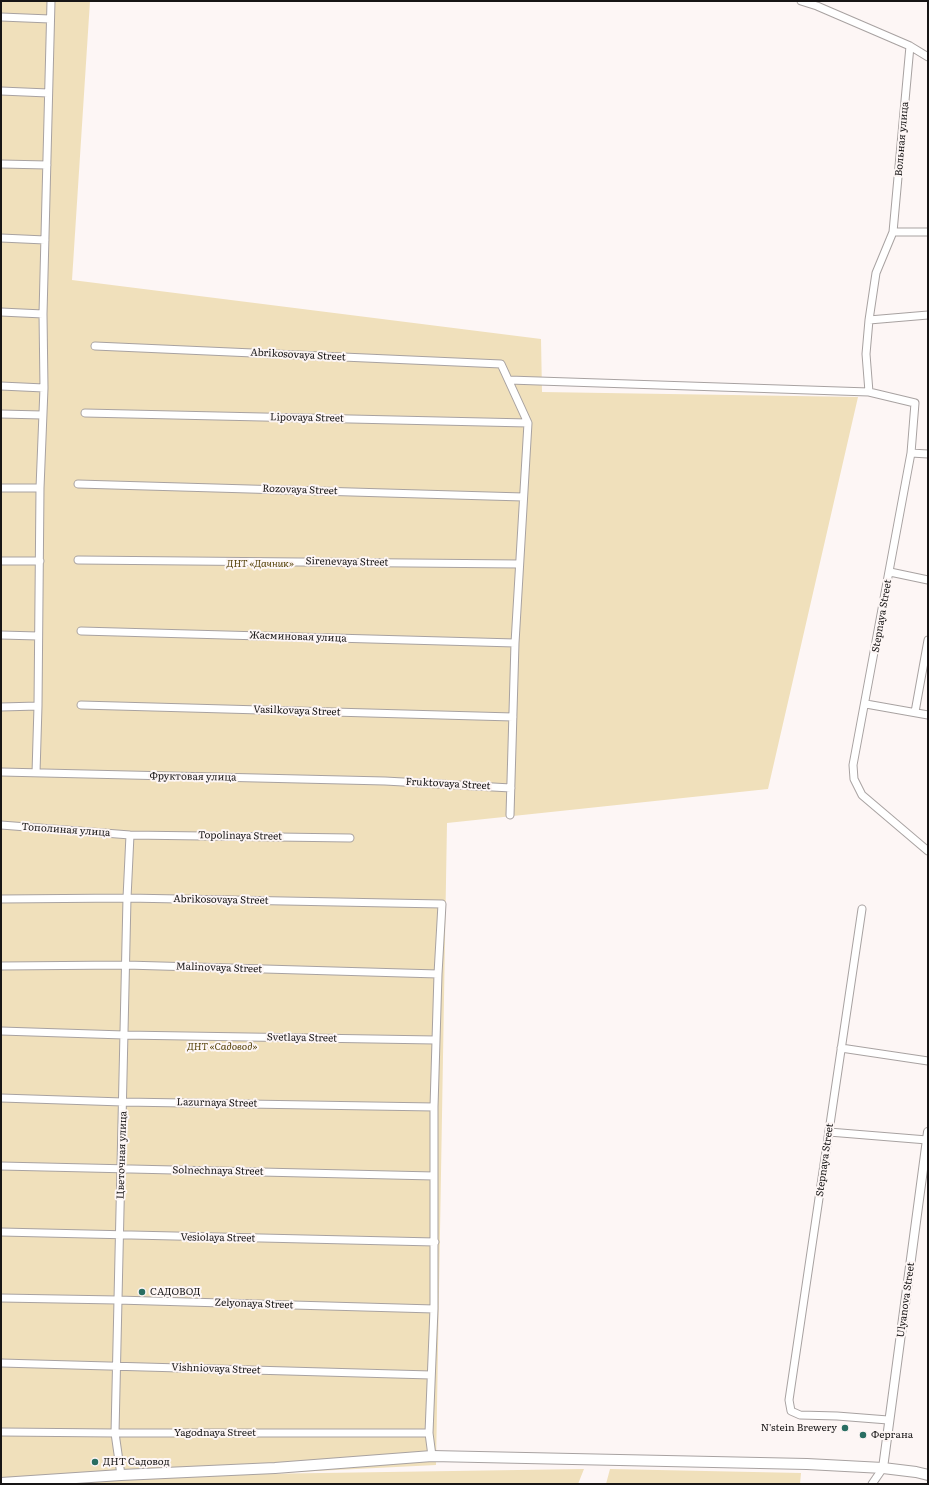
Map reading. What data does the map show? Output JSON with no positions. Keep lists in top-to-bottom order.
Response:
{
  "streets": {
    "street": [
      "Вольная улица",
      "Abrikosovaya Street",
      "Lipovaya Street",
      "Rozovaya Street",
      "Sirenevaya Street",
      "Stepnaya Street",
      "Жасминовая улица",
      "Vasilkovaya Street",
      "Fruktovaya Street",
      "Тополиная улица",
      "Topolinaya Street",
      "Malinovaya Street",
      "Svetlaya Street",
      "Lazurnaya Street",
      "Цветочная улица",
      "Solnechnaya Street",
      "Vesiolaya Street",
      "Ulyanova Street",
      "Zelyonaya Street",
      "Vishniovaya Street",
      "Yagodnaya Street"
    ]
  },
  "crossings": [
    ["Вольная улица", "Stepnaya Street"],
    ["Abrikosovaya Street", "Malinovaya Street"],
    ["Abrikosovaya Street", "Цветочная улица"],
    ["Stepnaya Street", "Ulyanova Street"],
    ["Тополиная улица", "Topolinaya Street"],
    ["Тополиная улица", "Цветочная улица"],
    ["Topolinaya Street", "Цветочная улица"],
    ["Malinovaya Street", "Цветочная улица"],
    ["Svetlaya Street", "Цветочная улица"],
    ["Lazurnaya Street", "Цветочная улица"],
    ["Цветочная улица", "Solnechnaya Street"],
    ["Цветочная улица", "Vesiolaya Street"],
    ["Цветочная улица", "Zelyonaya Street"],
    ["Цветочная улица", "Vishniovaya Street"],
    ["Цветочная улица", "Yagodnaya Street"]
  ],
  "parks": ["ДНТ «Дачник»", "ДНТ «Садовод»"],
  "places": [
    "САДОВОД",
    "N'stein Brewery",
    "Фергана",
    "ДНТ Садовод"
  ]
}
